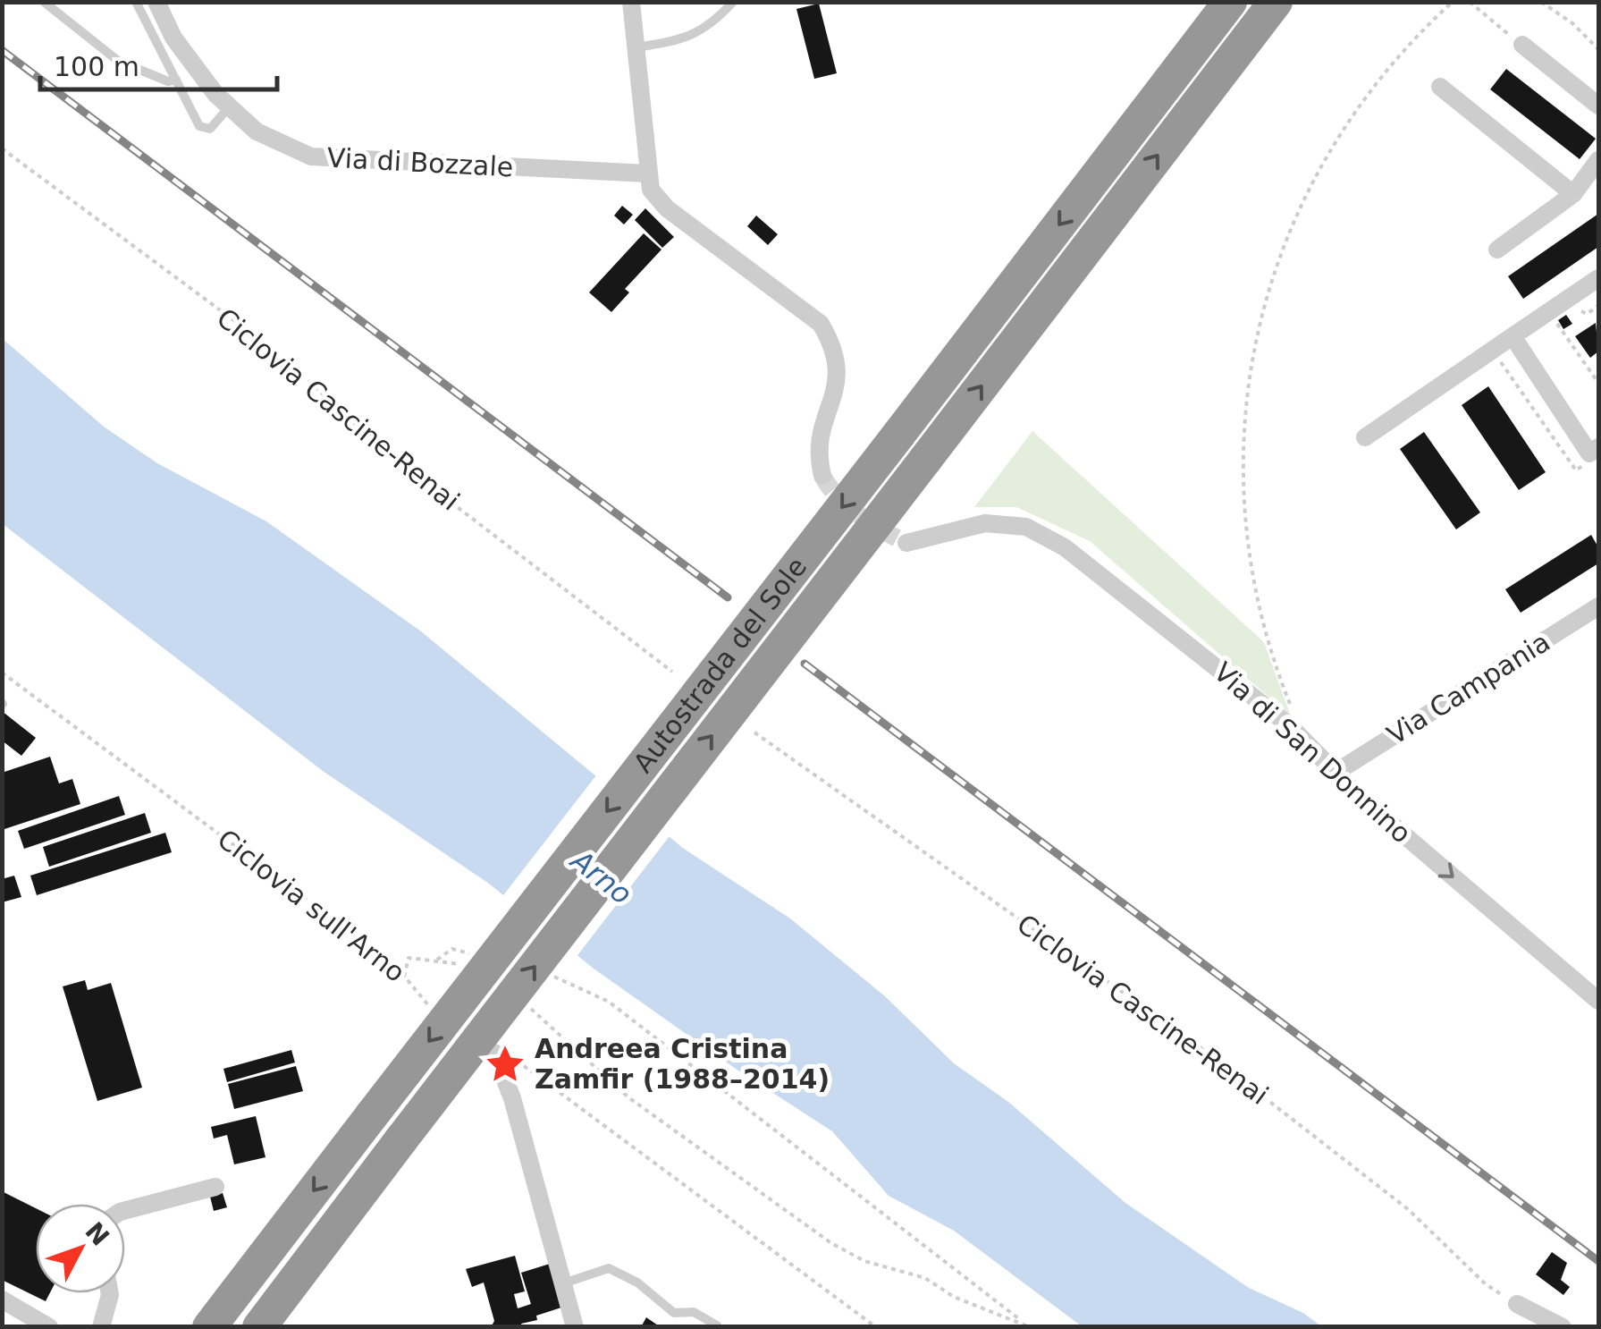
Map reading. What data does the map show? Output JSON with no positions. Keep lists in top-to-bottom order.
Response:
{
  "streets": {
    "highway": ["Autostrada del Sole"],
    "street": ["Via di Bozzale", "Via Campania", "Via di San Donnino"],
    "path": ["Ciclovia Cascine-Renai", "Ciclovia sull'Arno"]
  },
  "crossings": [
    ["Via Campania", "Via di San Donnino"]
  ],
  "one_way": ["Via di San Donnino"],
  "water": ["Arno"],
  "places": {
    "place": ["Andreea Cristina Zamfir (1988–2014)"]
  },
  "scale_bar": "100 m",
  "north": "top right"
}
